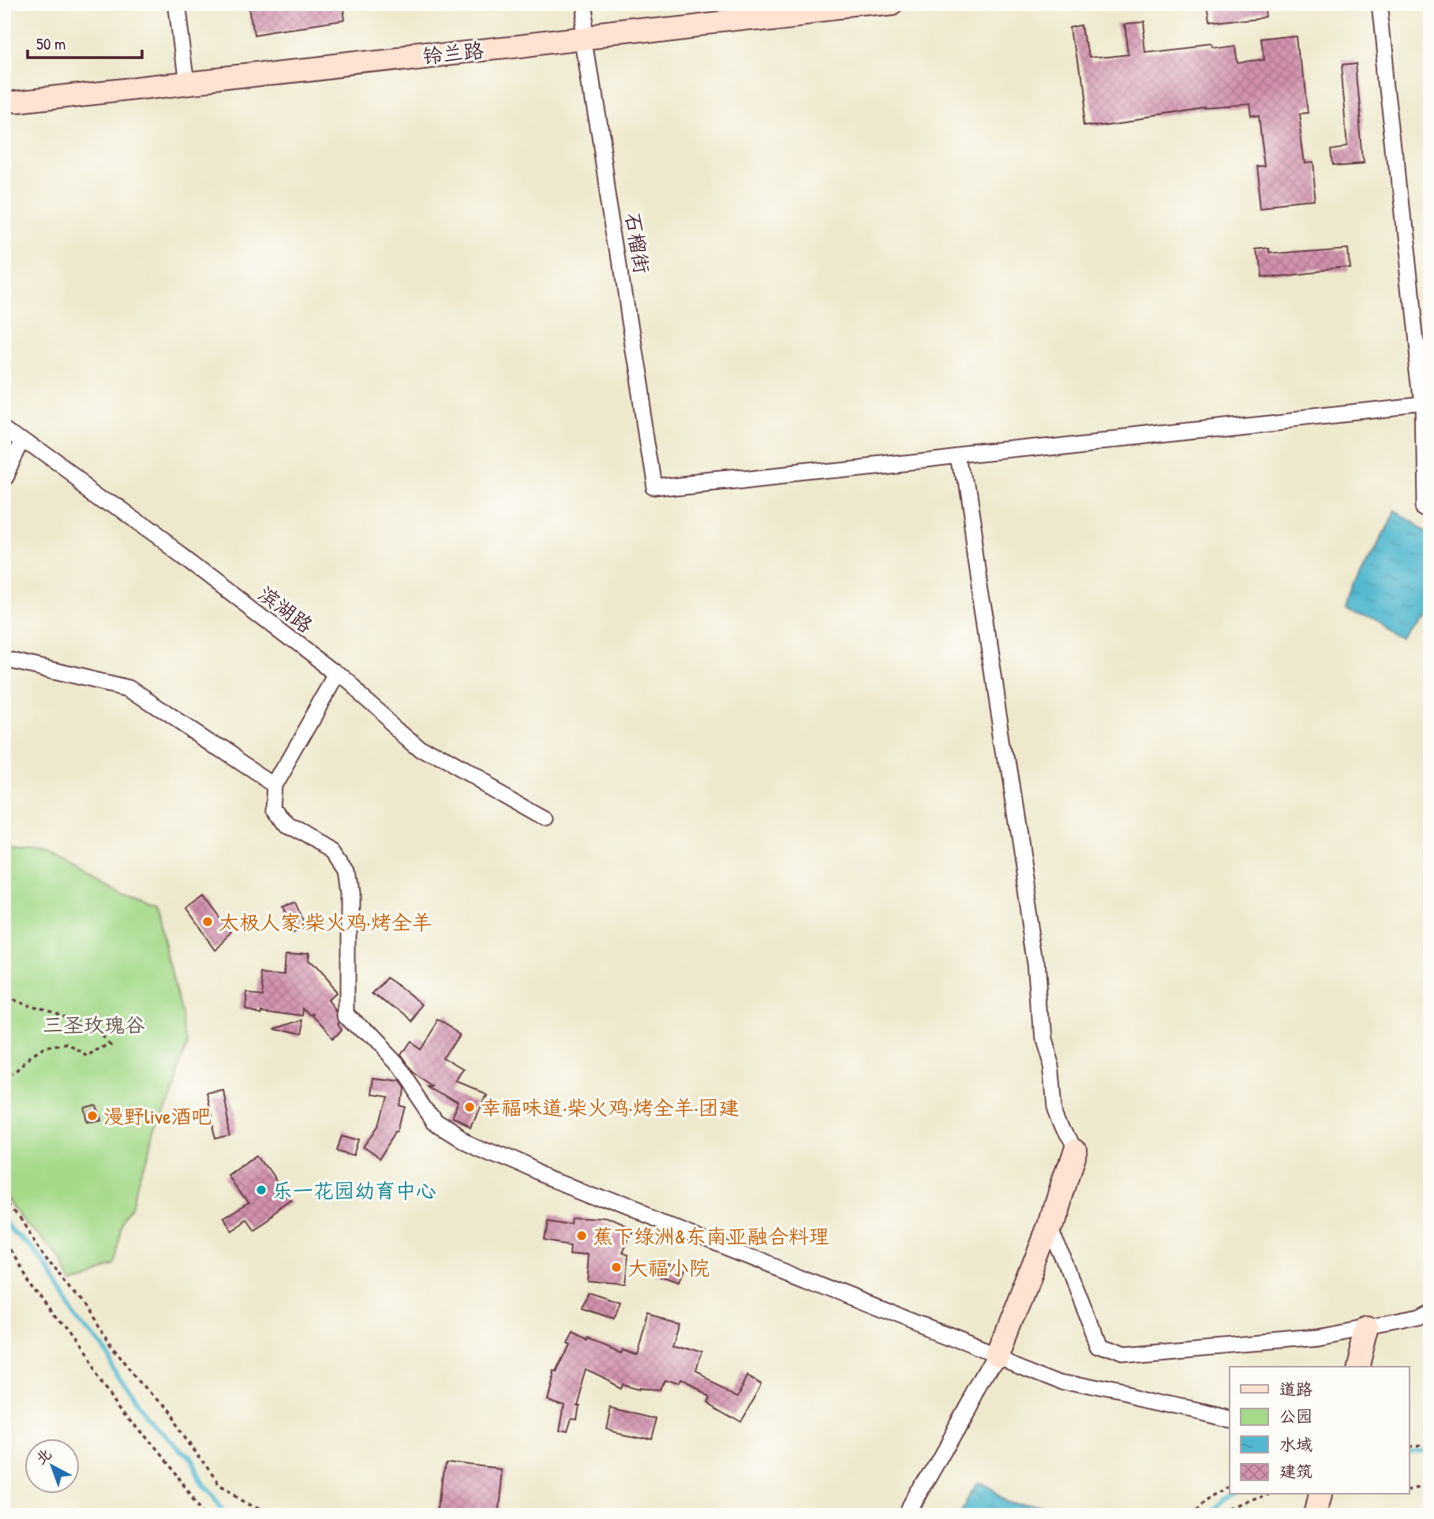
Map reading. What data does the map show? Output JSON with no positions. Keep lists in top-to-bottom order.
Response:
{
  "streets": {
    "street": ["铃兰路", "石榴街", "滨湖路"]
  },
  "crossings": [
    ["铃兰路", "石榴街"]
  ],
  "parks": ["三圣玫瑰谷"],
  "places": [
    "太极人家·柴火鸡·烤全羊",
    "幸福味道·柴火鸡·烤全羊·团建",
    "漫野live酒吧",
    "乐一花园幼育中心",
    "蕉下绿洲&东南亚融合料理",
    "大福小院"
  ],
  "legend": [
    "道路",
    "公园",
    "水域",
    "建筑"
  ],
  "scale_bar": "50 m",
  "north": "top left"
}
